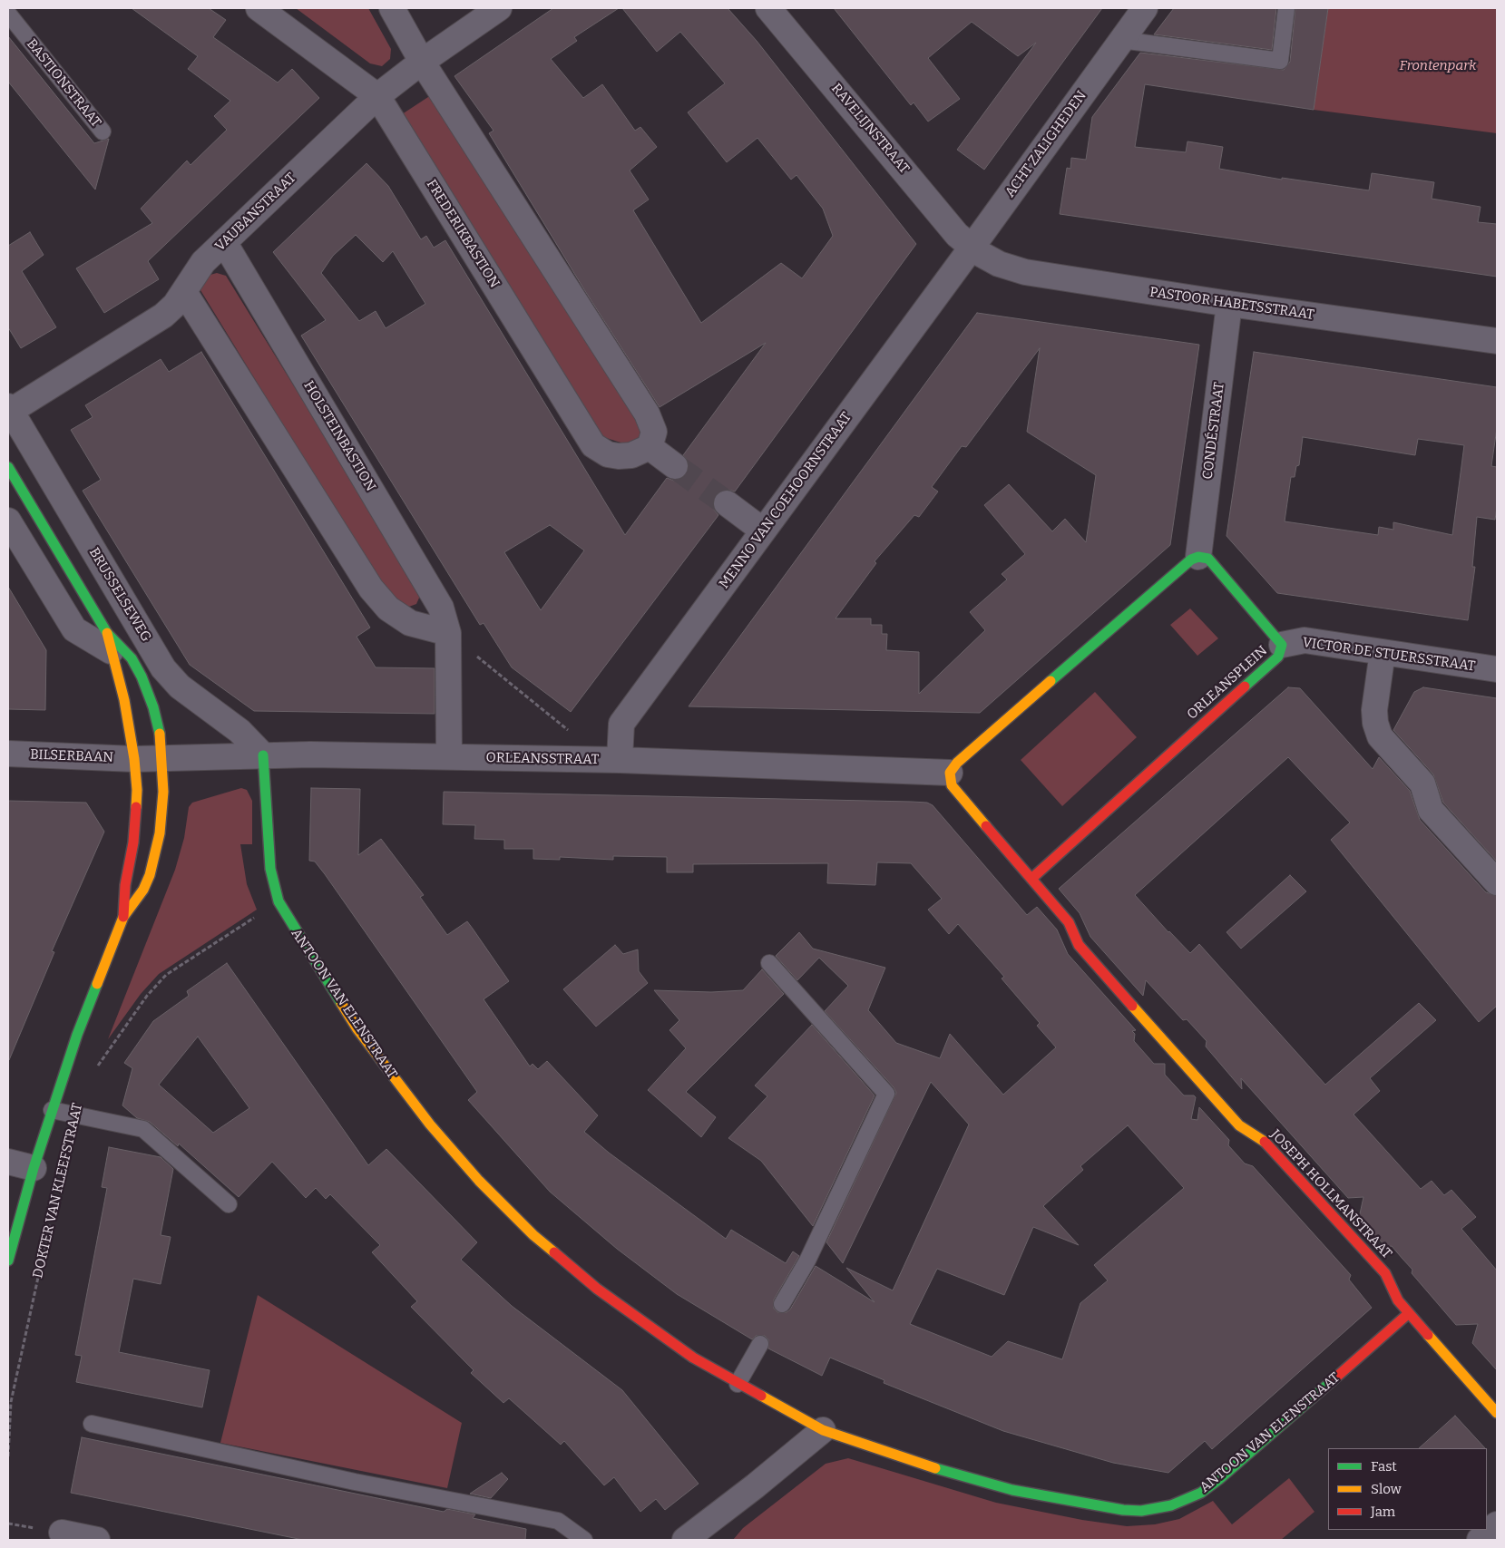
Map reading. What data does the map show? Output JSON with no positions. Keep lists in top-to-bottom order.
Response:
{
  "streets": {
    "street": [
      "RAVELIJNSTRAAT",
      "ACHT ZALIGHEDEN",
      "VAUBANSTRAAT",
      "FREDERIKBASTION",
      "PASTOOR HABETSSTRAAT",
      "CONDÉSTRAAT",
      "HOLSTEINBASTION",
      "MENNO VAN COEHOORNSTRAAT",
      "BRUSSELSEWEG",
      "VICTOR DE STUERSSTRAAT",
      "ORLEANSPLEIN",
      "BILSERBAAN",
      "ORLEANSSTRAAT",
      "ANTOON VAN ELENSTRAAT",
      "DOKTER VAN KLEEFSTRAAT",
      "JOSEPH HOLLMANSTRAAT"
    ],
    "lane": ["BASTIONSTRAAT"]
  },
  "crossings": [
    ["RAVELIJNSTRAAT", "ACHT ZALIGHEDEN"],
    ["RAVELIJNSTRAAT", "PASTOOR HABETSSTRAAT"],
    ["RAVELIJNSTRAAT", "MENNO VAN COEHOORNSTRAAT"],
    ["ACHT ZALIGHEDEN", "PASTOOR HABETSSTRAAT"],
    ["ACHT ZALIGHEDEN", "MENNO VAN COEHOORNSTRAAT"],
    ["VAUBANSTRAAT", "FREDERIKBASTION"],
    ["VAUBANSTRAAT", "HOLSTEINBASTION"],
    ["VAUBANSTRAAT", "BRUSSELSEWEG"],
    ["PASTOOR HABETSSTRAAT", "CONDÉSTRAAT"],
    ["PASTOOR HABETSSTRAAT", "MENNO VAN COEHOORNSTRAAT"],
    ["CONDÉSTRAAT", "ORLEANSPLEIN"],
    ["HOLSTEINBASTION", "ORLEANSSTRAAT"],
    ["MENNO VAN COEHOORNSTRAAT", "ORLEANSSTRAAT"],
    ["BRUSSELSEWEG", "BILSERBAAN"],
    ["BRUSSELSEWEG", "ORLEANSSTRAAT"],
    ["BRUSSELSEWEG", "ANTOON VAN ELENSTRAAT"],
    ["BRUSSELSEWEG", "DOKTER VAN KLEEFSTRAAT"],
    ["VICTOR DE STUERSSTRAAT", "ORLEANSPLEIN"],
    ["ORLEANSPLEIN", "JOSEPH HOLLMANSTRAAT"],
    ["BILSERBAAN", "ORLEANSSTRAAT"],
    ["BILSERBAAN", "DOKTER VAN KLEEFSTRAAT"],
    ["ORLEANSSTRAAT", "ANTOON VAN ELENSTRAAT"],
    ["ORLEANSSTRAAT", "DOKTER VAN KLEEFSTRAAT"],
    ["ANTOON VAN ELENSTRAAT", "JOSEPH HOLLMANSTRAAT"]
  ],
  "parks": ["Frontenpark"],
  "legend": ["Fast", "Slow", "Jam"]
}
